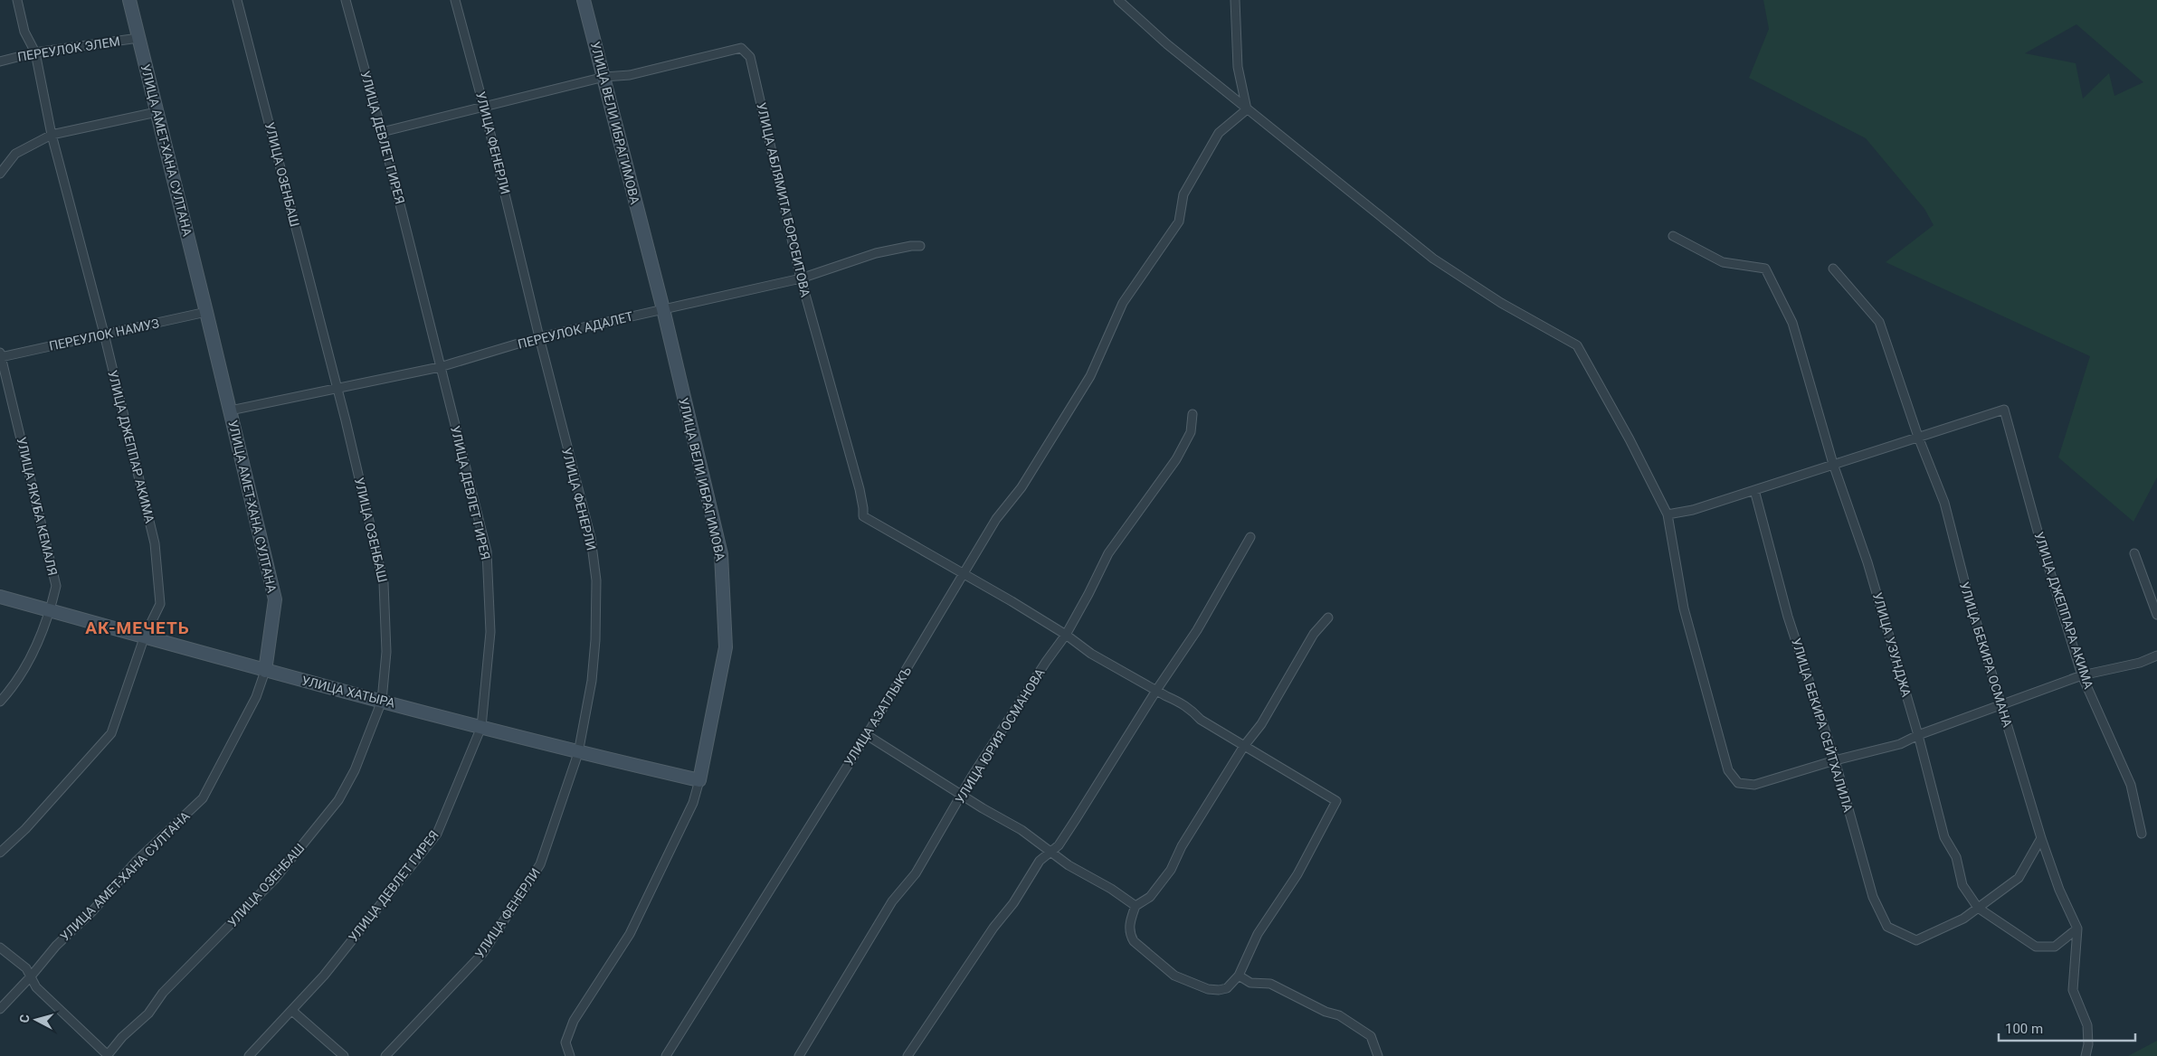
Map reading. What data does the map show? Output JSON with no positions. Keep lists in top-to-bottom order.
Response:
{
  "streets": {
    "street": [
      "ПЕРЕУЛОК ЭЛЕМ",
      "УЛИЦА ВЕЛИ ИБРАГИМОВА",
      "УЛИЦА ДЕВЛЕТ ГИРЕЯ",
      "УЛИЦА ФЕНЕРЛИ",
      "УЛИЦА АМЕТ-ХАНА СУЛТАНА",
      "УЛИЦА ОЗЕНБАШ",
      "УЛИЦА АБЛЯМИТА БОРСЕИТОВА",
      "ПЕРЕУЛОК АДАЛЕТ",
      "ПЕРЕУЛОК НАМУЗ",
      "УЛИЦА ДЖЕППАР АКИМА",
      "УЛИЦА ЯКУБА КЕМАЛЯ",
      "УЛИЦА ДЖЕППАРА АКИМА",
      "УЛИЦА УЗУНДЖА",
      "УЛИЦА БЕКИРА ОСМАНА",
      "УЛИЦА ХАТЫРА",
      "УЛИЦА АЗАТЛЫКЪ",
      "УЛИЦА БЕКИРА СЕЙТХАЛИЛА",
      "УЛИЦА ЮРИЯ ОСМАНОВА"
    ]
  },
  "crossings": [
    ["ПЕРЕУЛОК ЭЛЕМ", "УЛИЦА АМЕТ-ХАНА СУЛТАНА"],
    ["ПЕРЕУЛОК ЭЛЕМ", "УЛИЦА ДЖЕППАР АКИМА"],
    ["УЛИЦА ВЕЛИ ИБРАГИМОВА", "УЛИЦА АБЛЯМИТА БОРСЕИТОВА"],
    ["УЛИЦА ВЕЛИ ИБРАГИМОВА", "ПЕРЕУЛОК АДАЛЕТ"],
    ["УЛИЦА ВЕЛИ ИБРАГИМОВА", "УЛИЦА ХАТЫРА"],
    ["УЛИЦА ДЕВЛЕТ ГИРЕЯ", "ПЕРЕУЛОК АДАЛЕТ"],
    ["УЛИЦА ДЕВЛЕТ ГИРЕЯ", "УЛИЦА ХАТЫРА"],
    ["УЛИЦА ФЕНЕРЛИ", "ПЕРЕУЛОК АДАЛЕТ"],
    ["УЛИЦА ФЕНЕРЛИ", "УЛИЦА ХАТЫРА"],
    ["УЛИЦА АМЕТ-ХАНА СУЛТАНА", "ПЕРЕУЛОК АДАЛЕТ"],
    ["УЛИЦА АМЕТ-ХАНА СУЛТАНА", "ПЕРЕУЛОК НАМУЗ"],
    ["УЛИЦА АМЕТ-ХАНА СУЛТАНА", "УЛИЦА ХАТЫРА"],
    ["УЛИЦА ОЗЕНБАШ", "ПЕРЕУЛОК АДАЛЕТ"],
    ["УЛИЦА ОЗЕНБАШ", "УЛИЦА ХАТЫРА"],
    ["УЛИЦА АБЛЯМИТА БОРСЕИТОВА", "ПЕРЕУЛОК АДАЛЕТ"],
    ["УЛИЦА АБЛЯМИТА БОРСЕИТОВА", "УЛИЦА АЗАТЛЫКЪ"],
    ["ПЕРЕУЛОК НАМУЗ", "УЛИЦА ДЖЕППАР АКИМА"],
    ["ПЕРЕУЛОК НАМУЗ", "УЛИЦА ЯКУБА КЕМАЛЯ"],
    ["УЛИЦА ДЖЕППАР АКИМА", "УЛИЦА ХАТЫРА"],
    ["УЛИЦА ЯКУБА КЕМАЛЯ", "УЛИЦА ХАТЫРА"],
    ["УЛИЦА ДЖЕППАРА АКИМА", "УЛИЦА БЕКИРА ОСМАНА"],
    ["УЛИЦА УЗУНДЖА", "УЛИЦА БЕКИРА ОСМАНА"],
    ["УЛИЦА УЗУНДЖА", "УЛИЦА БЕКИРА СЕЙТХАЛИЛА"]
  ],
  "districts": ["АК-МЕЧЕТЬ"],
  "scale_bar": "100 m",
  "north": "left"
}
